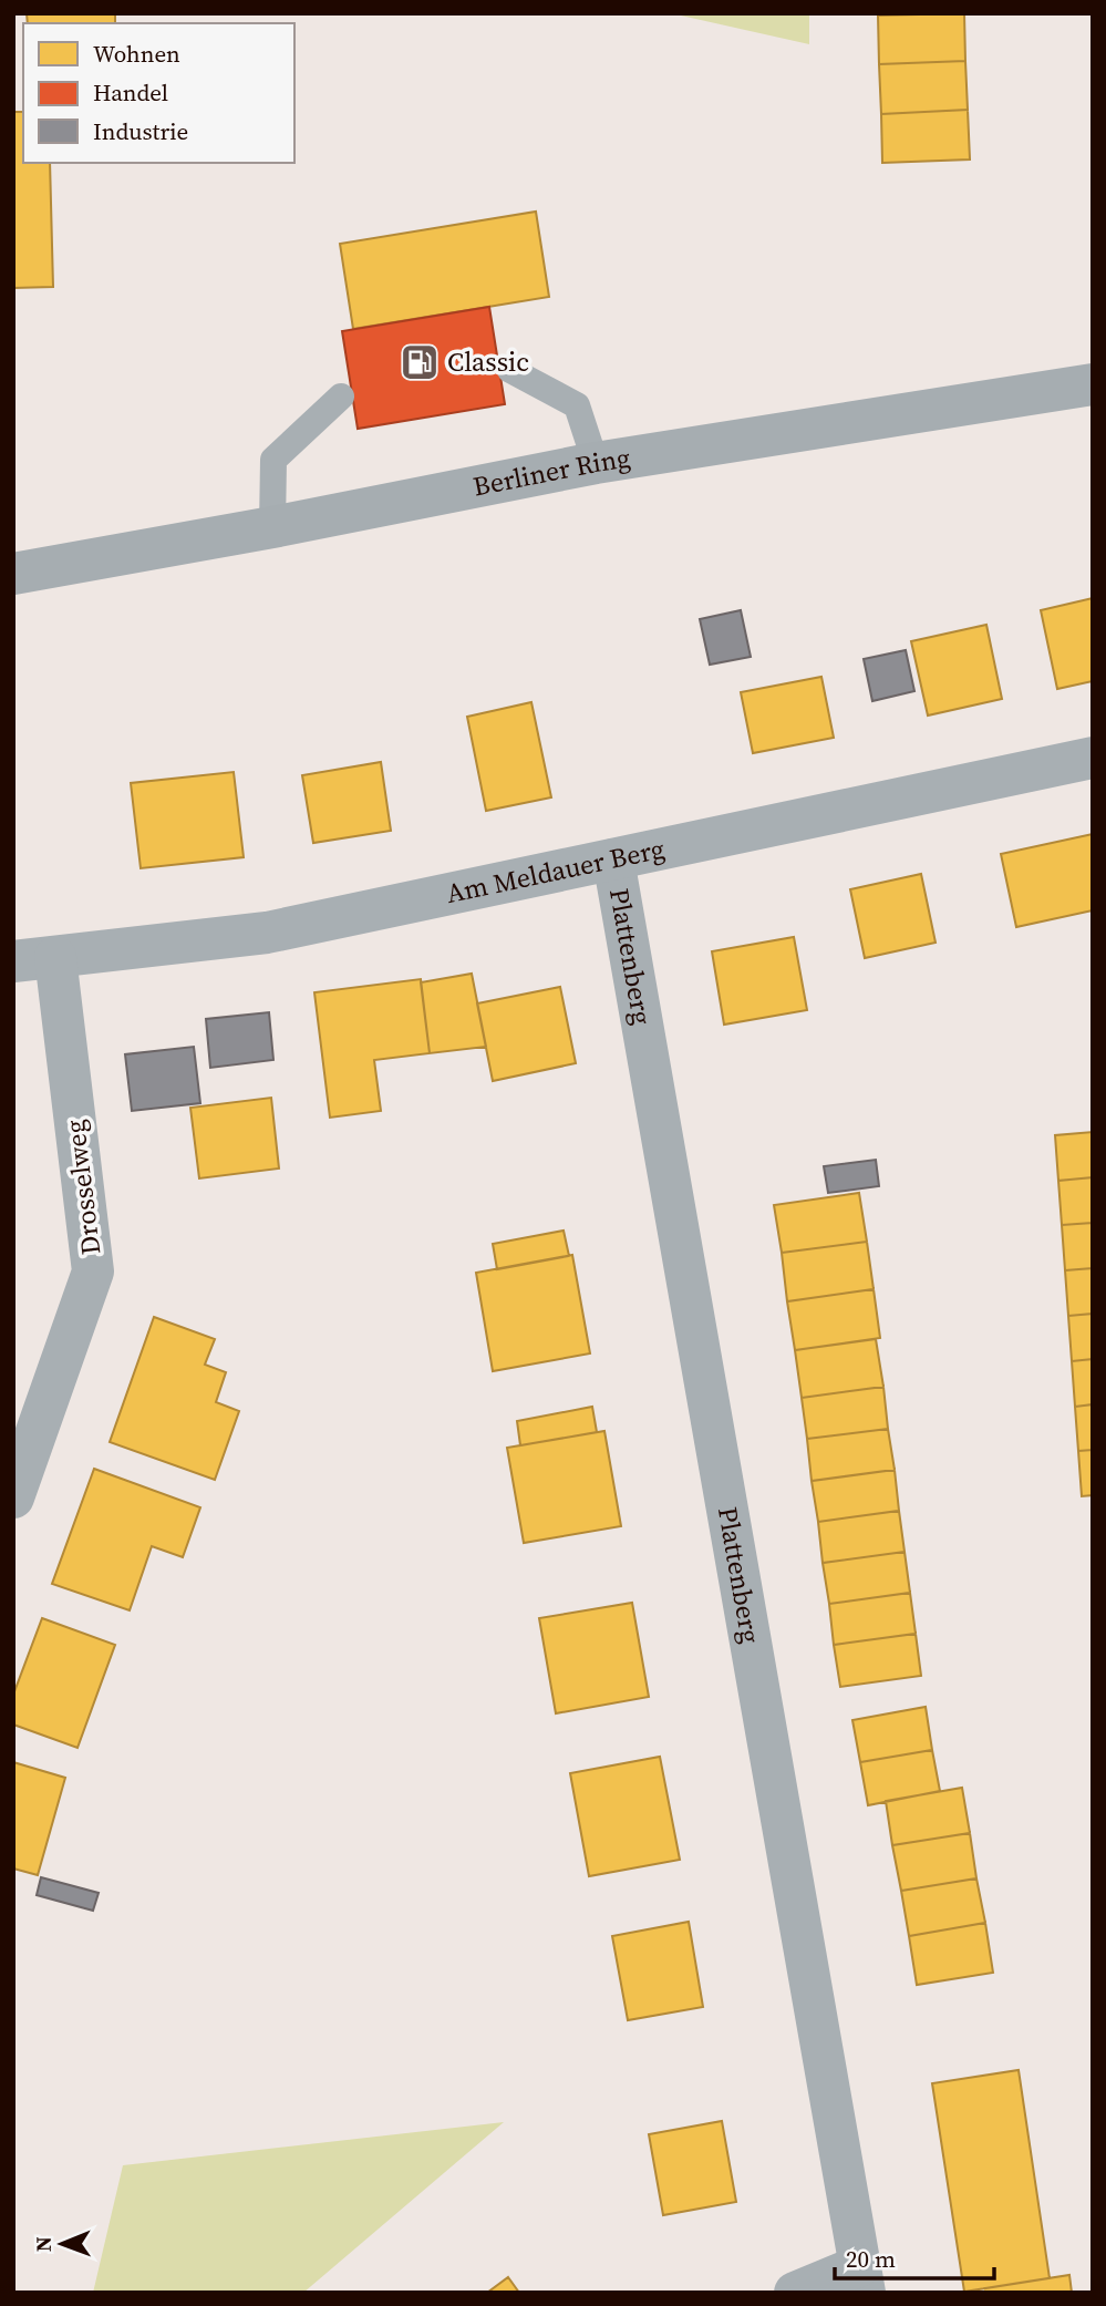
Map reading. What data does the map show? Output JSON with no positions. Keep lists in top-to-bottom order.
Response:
{
  "streets": {
    "street": [
      "Berliner Ring",
      "Am Meldauer Berg",
      "Plattenberg",
      "Drosselweg"
    ]
  },
  "crossings": [
    ["Am Meldauer Berg", "Plattenberg"],
    ["Am Meldauer Berg", "Drosselweg"]
  ],
  "places": {
    "fuel station": ["Classic"]
  },
  "legend": ["Wohnen", "Handel", "Industrie"],
  "scale_bar": "20 m",
  "north": "left"
}
